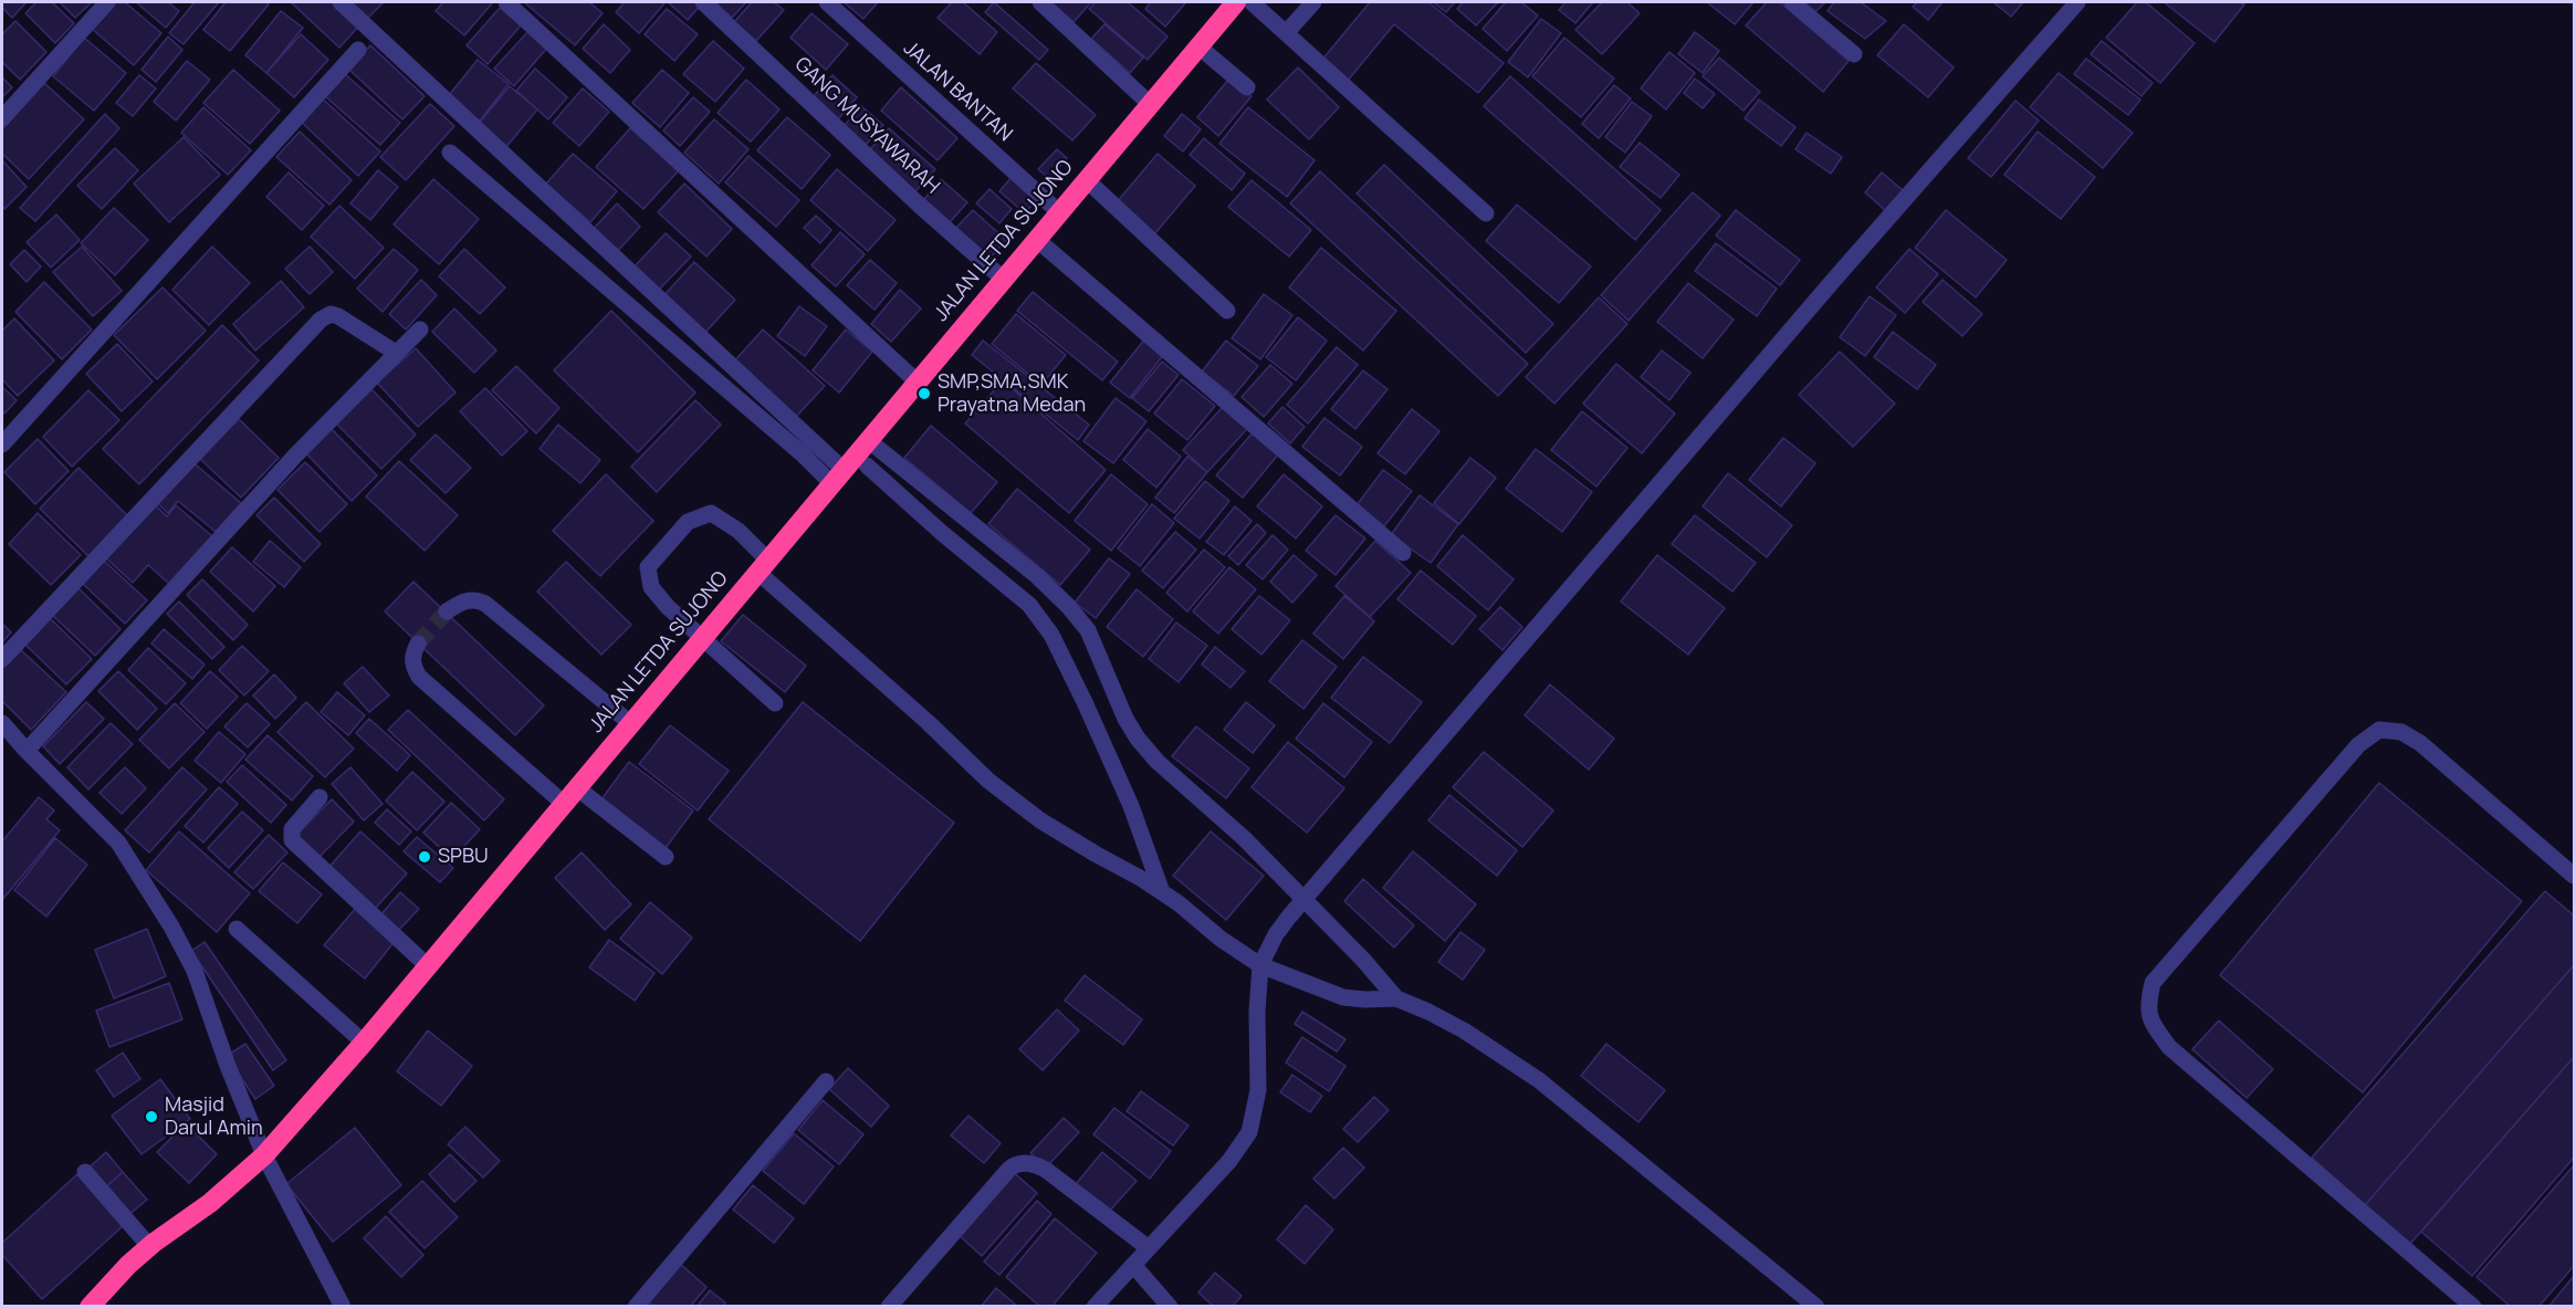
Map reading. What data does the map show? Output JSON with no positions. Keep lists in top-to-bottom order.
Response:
{
  "streets": {
    "highway": ["JALAN LETDA SUJONO"],
    "street": ["JALAN BANTAN", "GANG MUSYAWARAH"]
  },
  "crossings": [
    ["JALAN BANTAN", "JALAN LETDA SUJONO"],
    ["GANG MUSYAWARAH", "JALAN LETDA SUJONO"]
  ],
  "places": ["SMP,SMA,SMK Prayatna Medan", "SPBU", "Masjid Darul Amin"]
}
